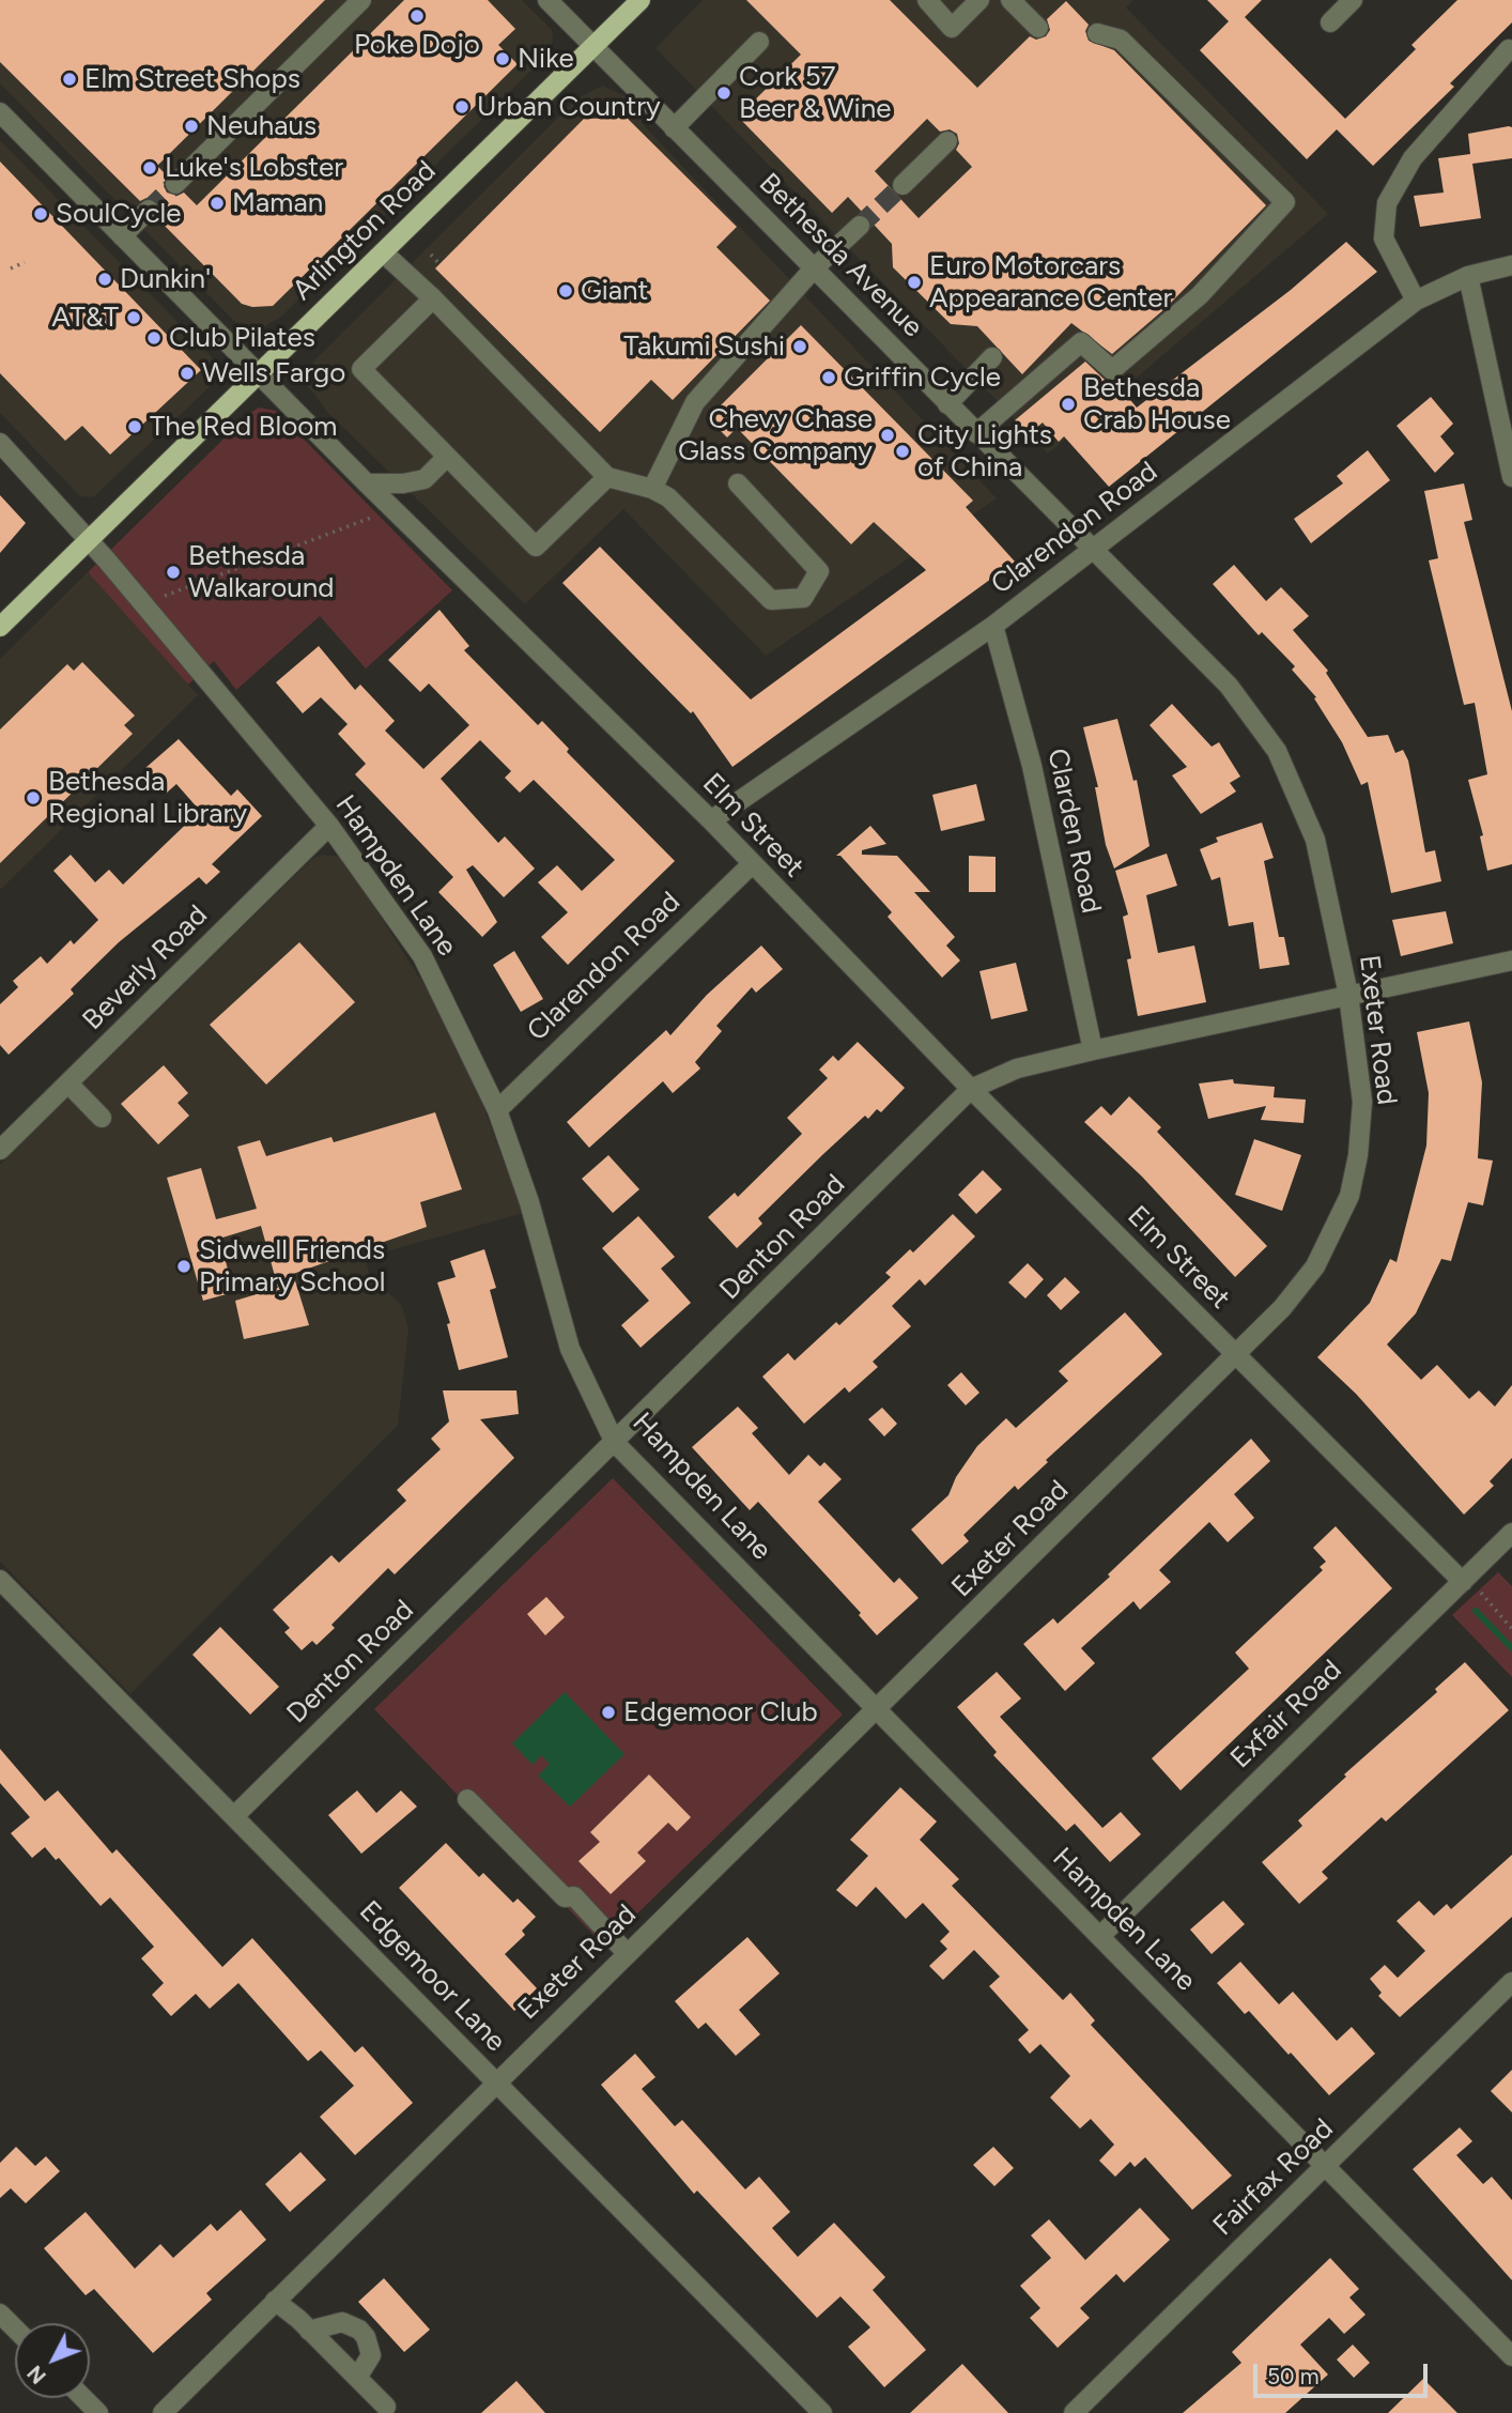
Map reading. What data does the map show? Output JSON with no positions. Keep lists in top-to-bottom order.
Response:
{
  "streets": {
    "main road": ["Arlington Road"],
    "street": [
      "Bethesda Avenue",
      "Clarendon Road",
      "Elm Street",
      "Clarden Road",
      "Hampden Lane",
      "Beverly Road",
      "Exeter Road",
      "Denton Road",
      "Exfair Road",
      "Edgemoor Lane",
      "Fairfax Road"
    ]
  },
  "crossings": [
    ["Arlington Road", "Bethesda Avenue"],
    ["Arlington Road", "Elm Street"],
    ["Arlington Road", "Hampden Lane"],
    ["Bethesda Avenue", "Clarendon Road"],
    ["Bethesda Avenue", "Exeter Road"],
    ["Clarendon Road", "Elm Street"],
    ["Clarendon Road", "Clarden Road"],
    ["Clarendon Road", "Hampden Lane"],
    ["Clarendon Road", "Exeter Road"],
    ["Elm Street", "Exeter Road"],
    ["Elm Street", "Denton Road"],
    ["Elm Street", "Exfair Road"],
    ["Clarden Road", "Denton Road"],
    ["Hampden Lane", "Beverly Road"],
    ["Hampden Lane", "Exeter Road"],
    ["Hampden Lane", "Denton Road"],
    ["Hampden Lane", "Exfair Road"],
    ["Hampden Lane", "Fairfax Road"],
    ["Exeter Road", "Denton Road"],
    ["Exeter Road", "Edgemoor Lane"],
    ["Denton Road", "Edgemoor Lane"]
  ],
  "places": [
    "Poke Dojo",
    "Nike",
    "Elm Street Shops",
    "Cork 57 Beer & Wine",
    "Urban Country",
    "Neuhaus",
    "Luke's Lobster",
    "Maman",
    "SoulCycle",
    "Dunkin'",
    "Euro Motorcars Appearance Center",
    "Giant",
    "AT&T",
    "Club Pilates",
    "Takumi Sushi",
    "Wells Fargo",
    "Griffin Cycle",
    "Bethesda Crab House",
    "The Red Bloom",
    "Chevy Chase Glass Company",
    "City Lights of China",
    "Bethesda Walkaround",
    "Bethesda Regional Library",
    "Sidwell Friends Primary School",
    "Edgemoor Club"
  ],
  "scale_bar": "50 m",
  "north": "bottom left"
}
